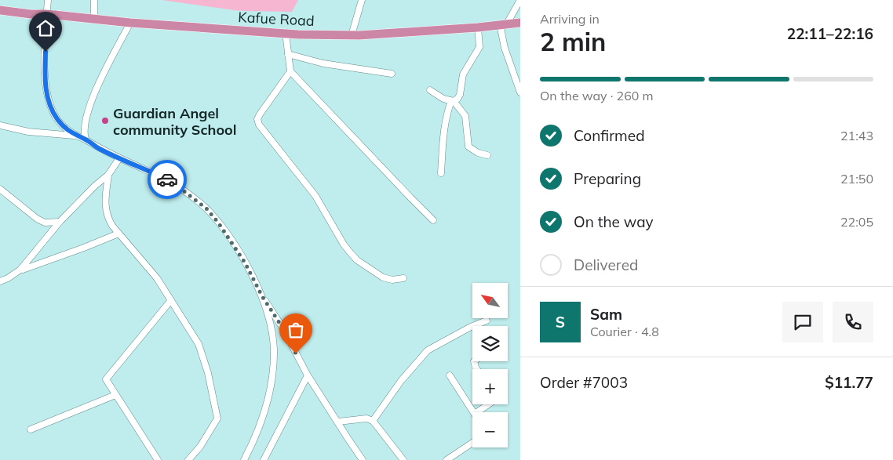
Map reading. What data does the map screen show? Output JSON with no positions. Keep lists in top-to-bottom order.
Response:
{
  "streets": {
    "highway": ["Kafue Road"]
  },
  "places": ["Guardian Angel community School"],
  "north": "top left",
  "page": {
    "heading": ["2 min", "Arriving in", "22:11–22:16"],
    "panel": [
      "Sam",
      "Courier · 4.8",
      "Order #7003",
      "$11.77"
    ],
    "bar": "On the way · 260 m",
    "list": [
      ["Confirmed", "21:43"],
      ["Preparing", "21:50"],
      ["On the way", "22:05"],
      "Delivered"
    ],
    "map_buttons": ["+", "−"],
    "round": "S"
  }
}
